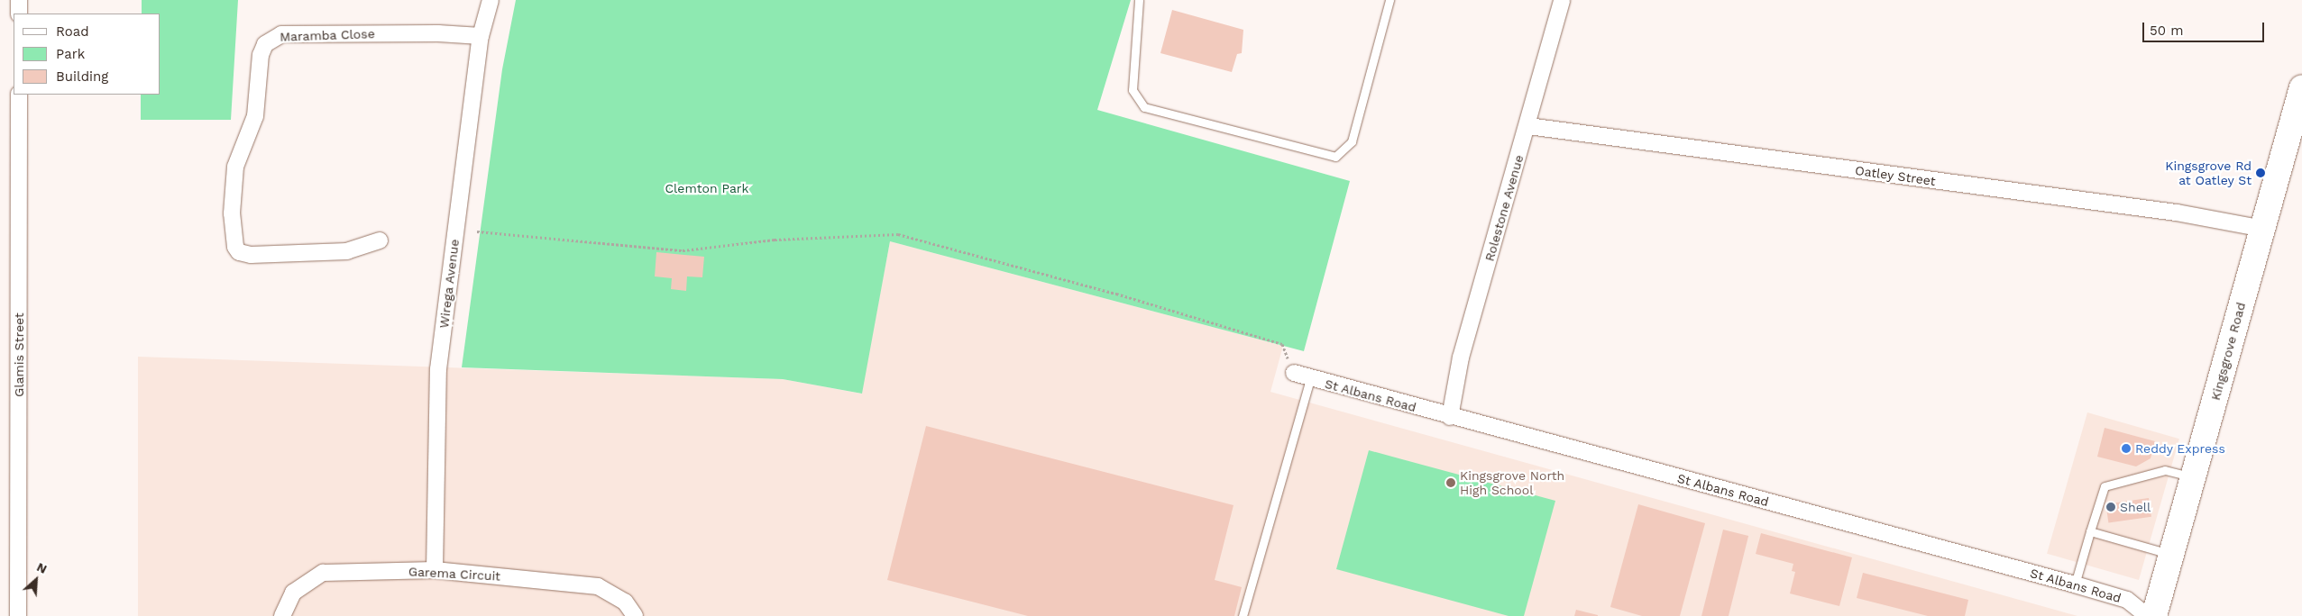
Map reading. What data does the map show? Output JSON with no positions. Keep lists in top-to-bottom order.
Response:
{
  "streets": {
    "main road": ["Kingsgrove Road"],
    "street": [
      "Maramba Close",
      "Oatley Street",
      "Rolestone Avenue",
      "Wirega Avenue",
      "Glamis Street",
      "St Albans Road",
      "Garema Circuit"
    ]
  },
  "crossings": [
    ["Maramba Close", "Wirega Avenue"],
    ["Oatley Street", "Rolestone Avenue"],
    ["Oatley Street", "Kingsgrove Road"],
    ["Rolestone Avenue", "St Albans Road"],
    ["Wirega Avenue", "Garema Circuit"]
  ],
  "parks": ["Clemton Park"],
  "places": [
    "Kingsgrove Rd at Oatley St",
    "Reddy Express",
    "Kingsgrove North High School",
    "Shell"
  ],
  "legend": ["Road", "Park", "Building"],
  "scale_bar": "50 m",
  "north": "top right"
}
